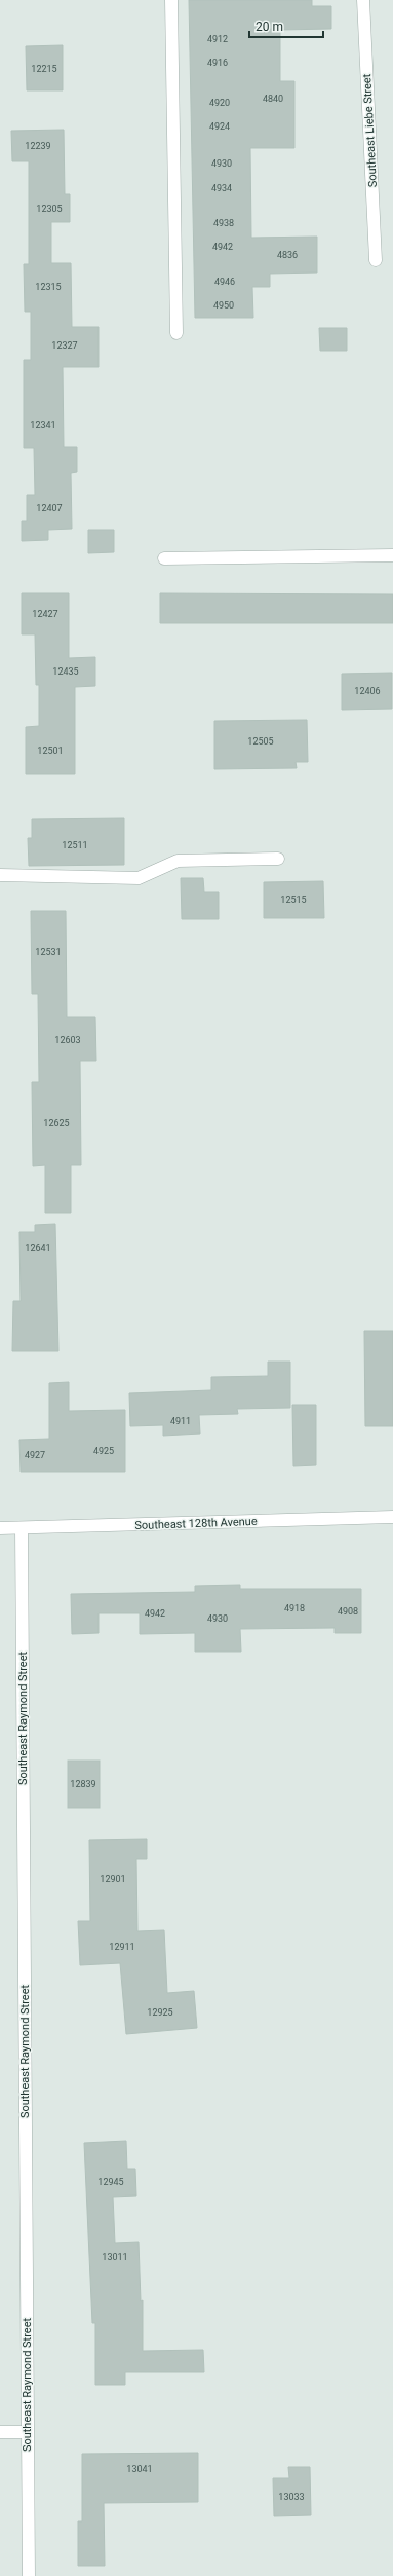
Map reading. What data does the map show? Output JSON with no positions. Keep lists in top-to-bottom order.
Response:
{
  "streets": {
    "street": ["Southeast Liebe Street", "Southeast 128th Avenue", "Southeast Raymond Street"]
  },
  "crossings": [
    ["Southeast 128th Avenue", "Southeast Raymond Street"]
  ],
  "house_numbers": [
    "4912",
    "4916",
    "12215",
    "4840",
    "4920",
    "4924",
    "12239",
    "4930",
    "4934",
    "12305",
    "4938",
    "4942",
    "4836",
    "4946",
    "12315",
    "4950",
    "12327",
    "12341",
    "12407",
    "12427",
    "12435",
    "12406",
    "12505",
    "12501",
    "12511",
    "12515",
    "12531",
    "12603",
    "12625",
    "12641",
    "4911",
    "4925",
    "4927",
    "4918",
    "4908",
    "4942",
    "4930",
    "12839",
    "12901",
    "12911",
    "12925",
    "12945",
    "13011",
    "13041",
    "13033"
  ],
  "scale_bar": "20 m"
}
